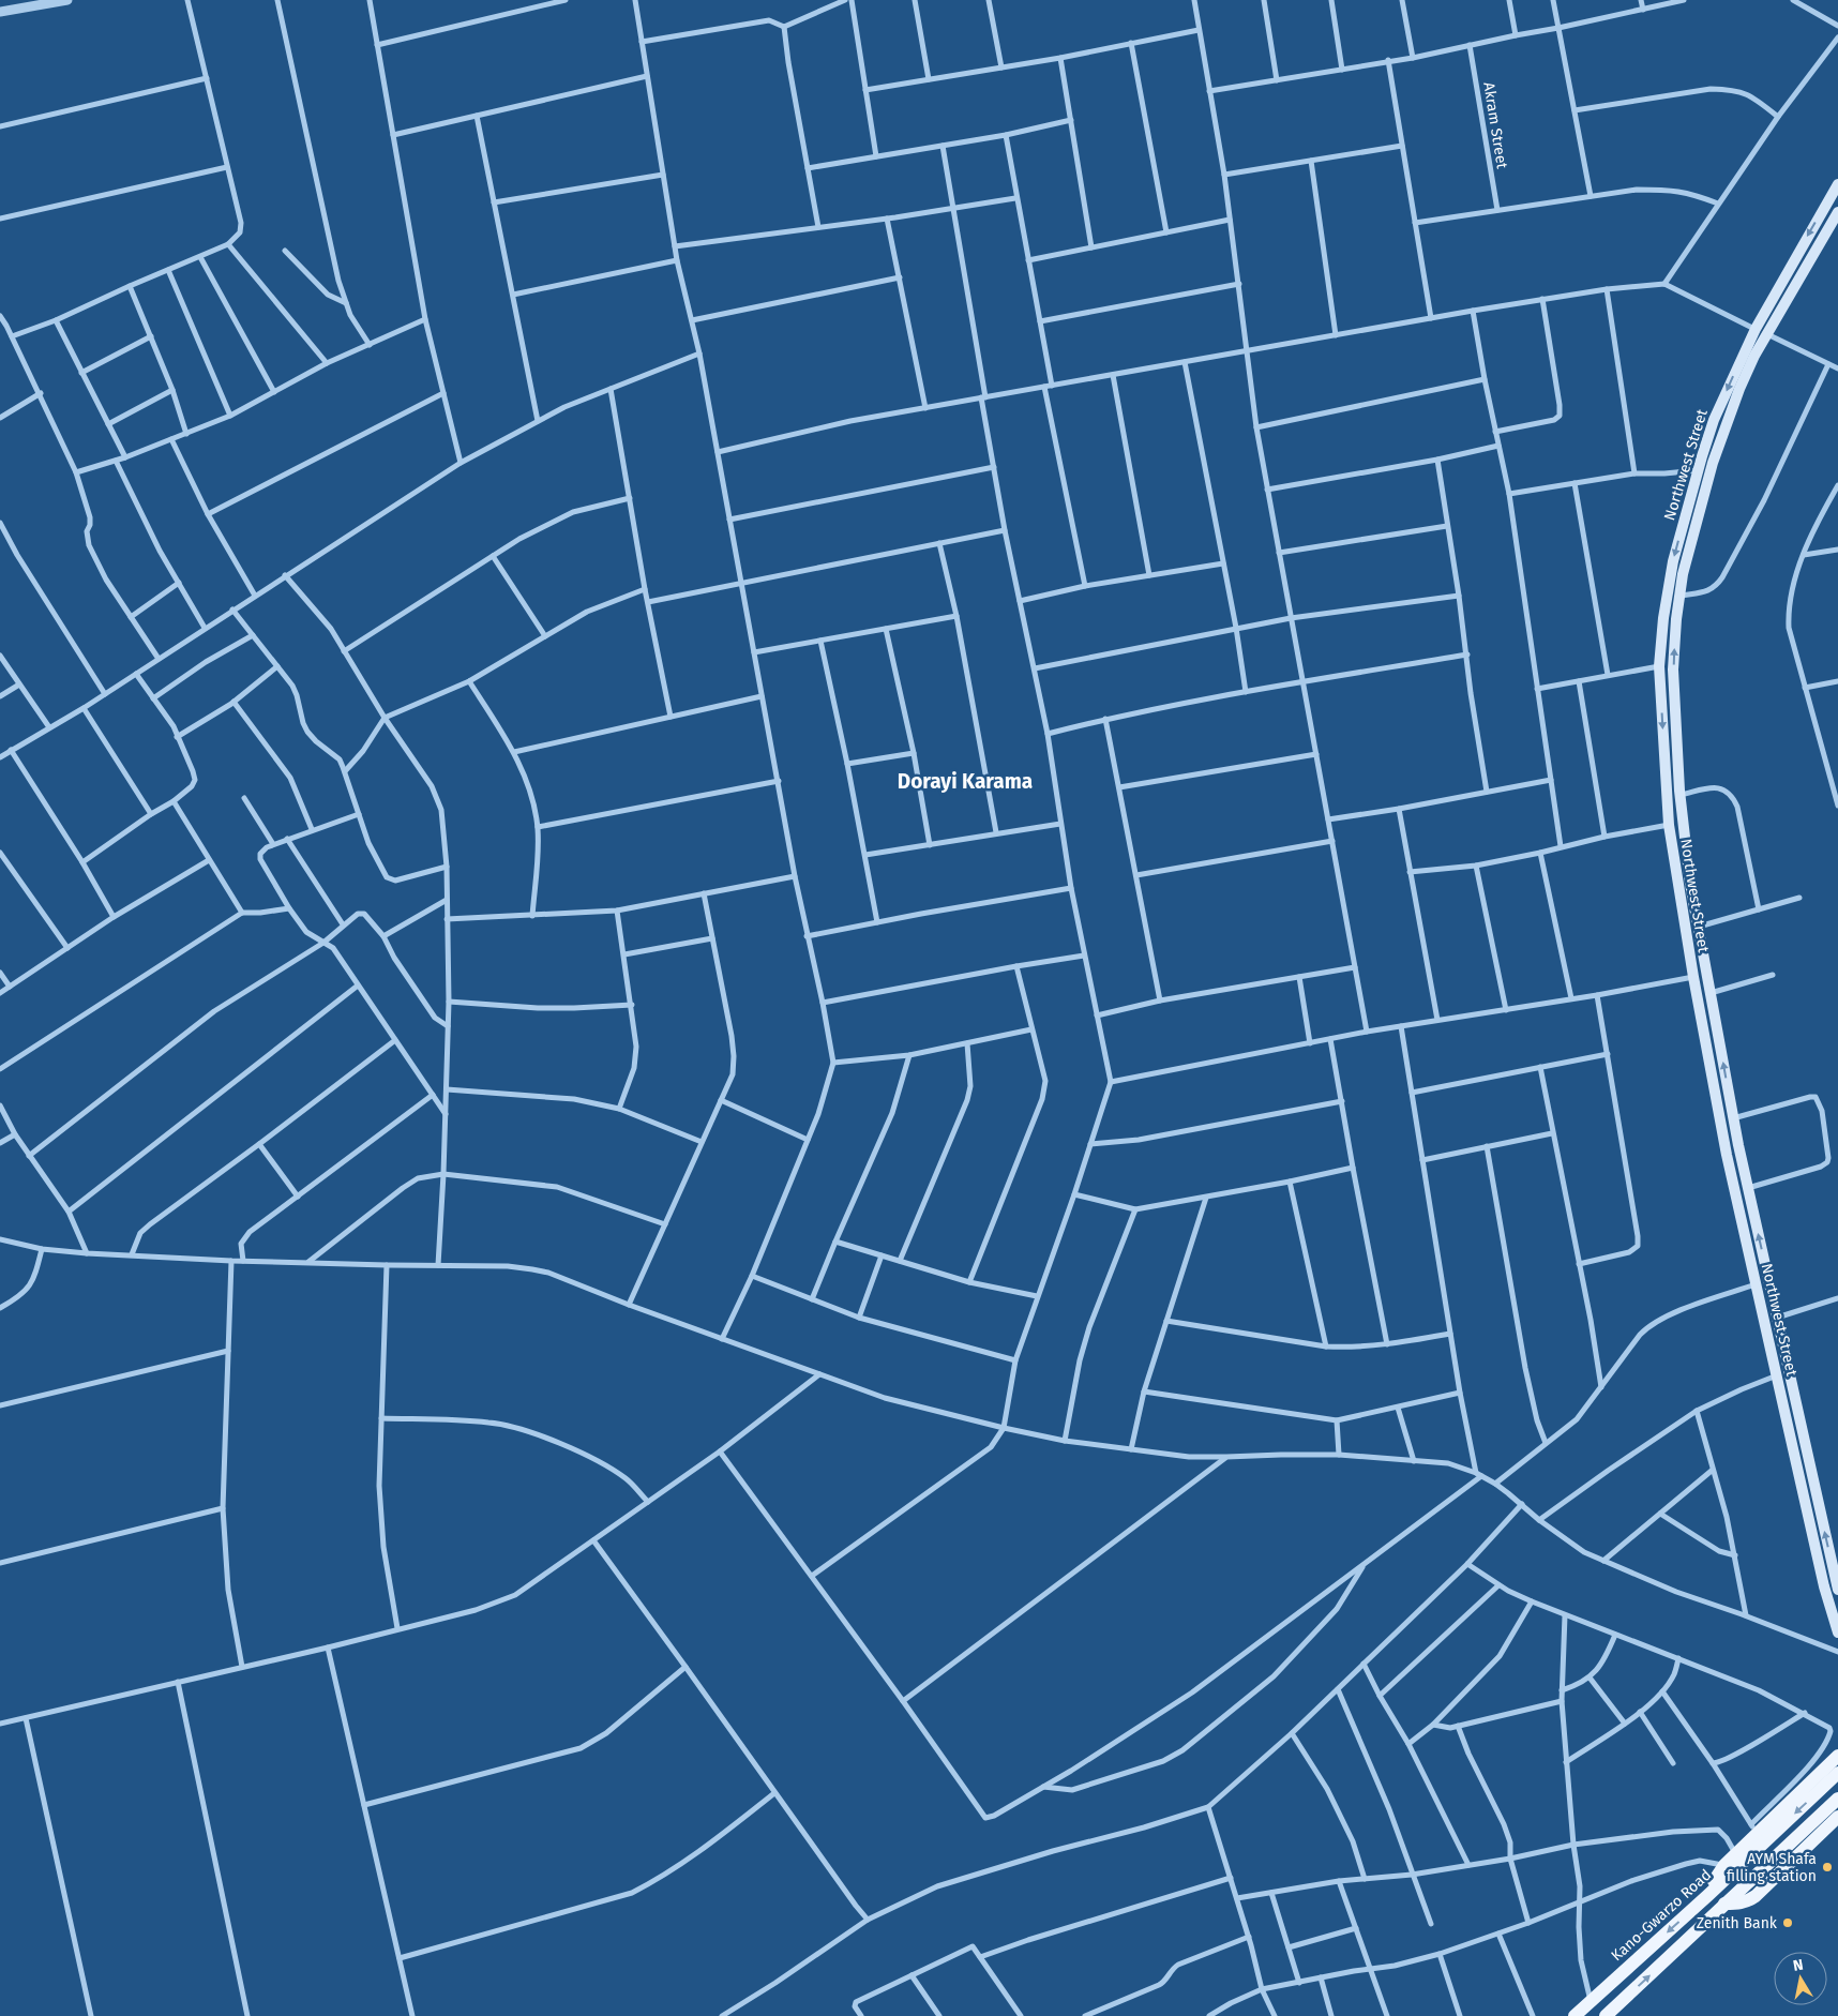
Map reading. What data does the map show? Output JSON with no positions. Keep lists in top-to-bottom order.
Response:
{
  "streets": {
    "main road": ["Northwest Street", "Kano-Gwarzo Road"],
    "street": ["Akram Street"]
  },
  "districts": ["Dorayi Karama"],
  "places": ["AYM Shafa filling station", "Zenith Bank"],
  "north": "top"
}
